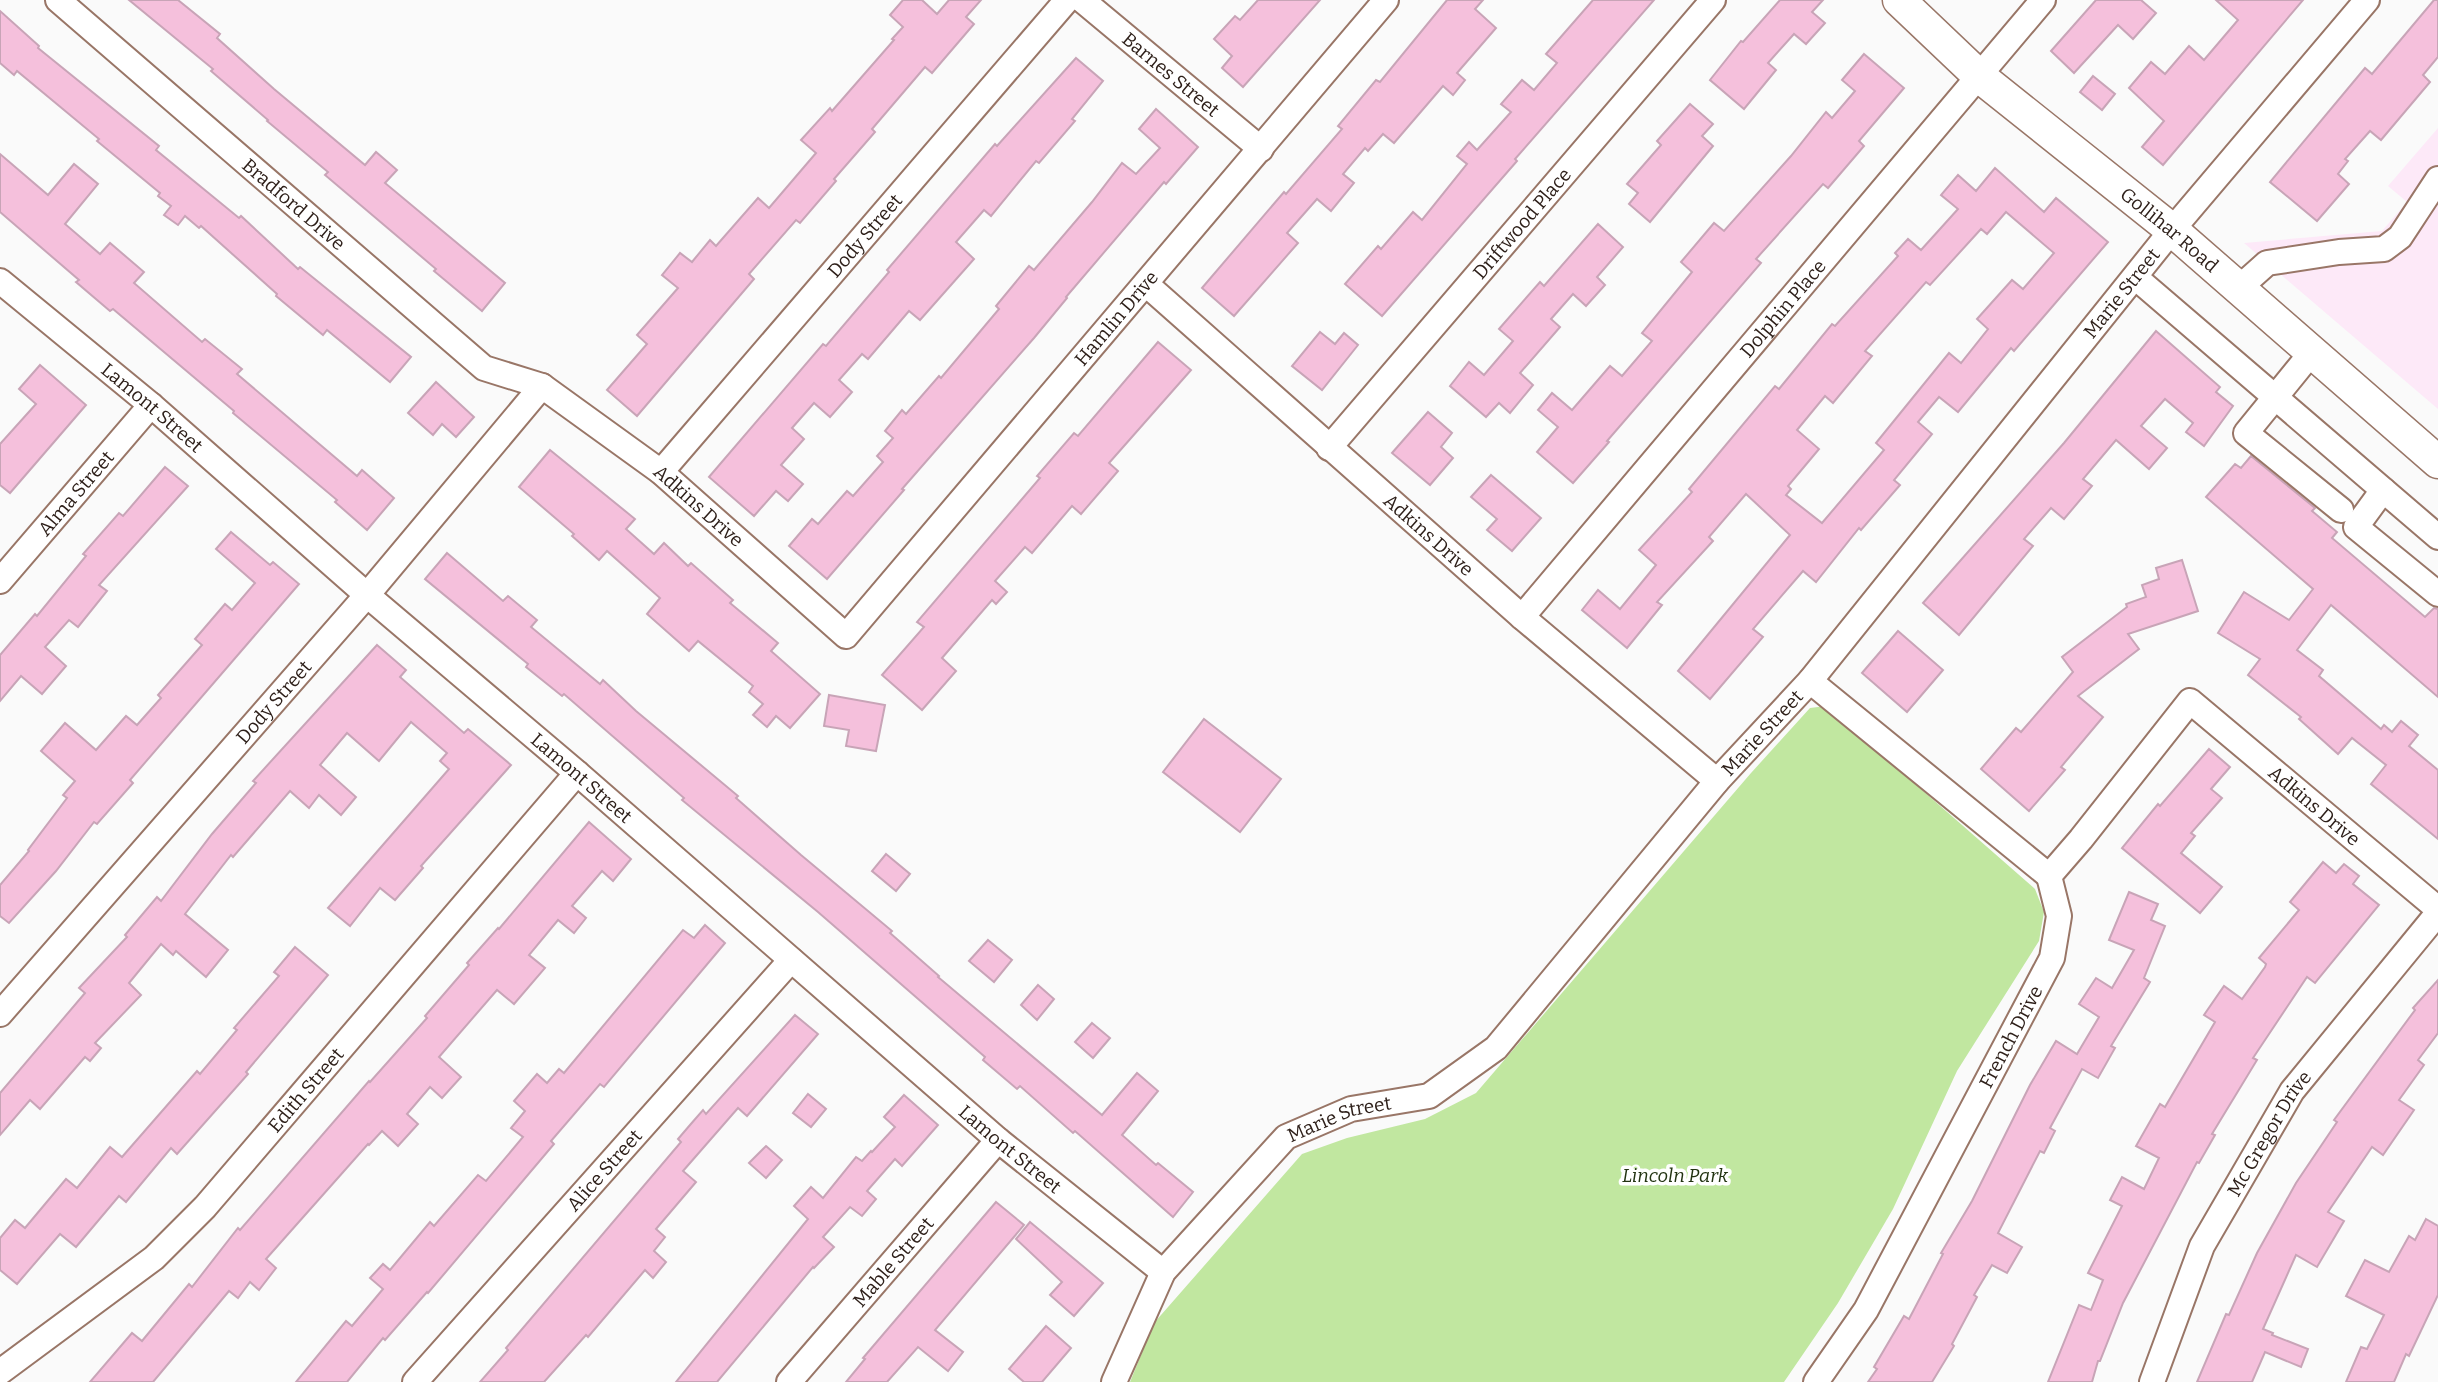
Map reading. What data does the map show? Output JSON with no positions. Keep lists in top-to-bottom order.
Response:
{
  "streets": {
    "main road": ["Gollihar Road"],
    "street": [
      "Barnes Street",
      "Bradford Drive",
      "Driftwood Place",
      "Dody Street",
      "Marie Street",
      "Dolphin Place",
      "Hamlin Drive",
      "Lamont Street",
      "Alma Street",
      "Adkins Drive",
      "French Drive",
      "Edith Street",
      "Mc Gregor Drive",
      "Alice Street",
      "Mable Street"
    ]
  },
  "crossings": [
    ["Barnes Street", "Hamlin Drive"],
    ["Bradford Drive", "Dody Street"],
    ["Bradford Drive", "Adkins Drive"],
    ["Driftwood Place", "Adkins Drive"],
    ["Gollihar Road", "Marie Street"],
    ["Gollihar Road", "Dolphin Place"],
    ["Dody Street", "Lamont Street"],
    ["Dody Street", "Adkins Drive"],
    ["Marie Street", "Lamont Street"],
    ["Marie Street", "Adkins Drive"],
    ["Dolphin Place", "Adkins Drive"],
    ["Hamlin Drive", "Adkins Drive"],
    ["Lamont Street", "Alma Street"],
    ["Lamont Street", "Edith Street"],
    ["Lamont Street", "Alice Street"],
    ["Lamont Street", "Mable Street"],
    ["Adkins Drive", "French Drive"],
    ["Adkins Drive", "Mc Gregor Drive"]
  ],
  "parks": ["Lincoln Park"]
}
